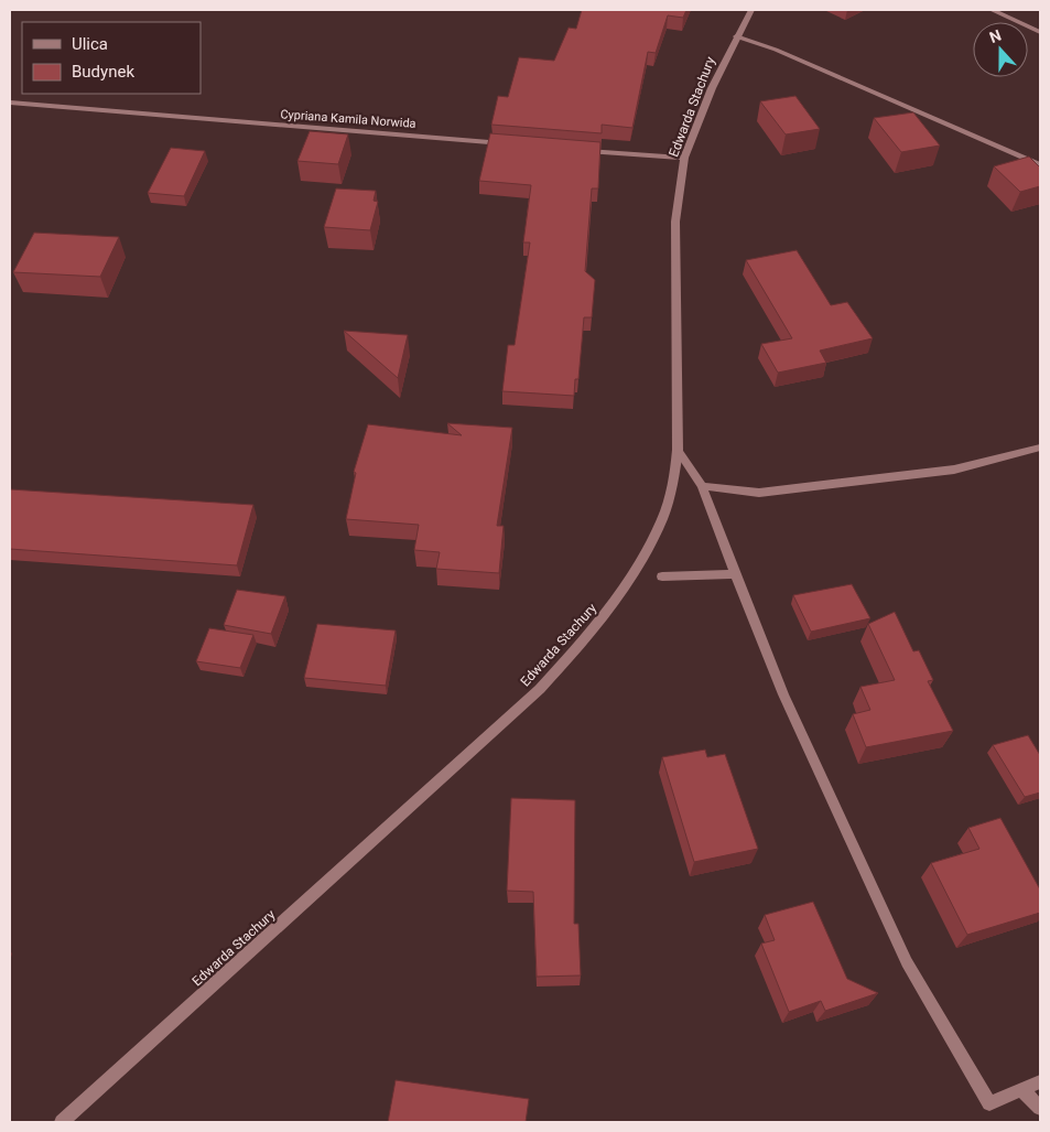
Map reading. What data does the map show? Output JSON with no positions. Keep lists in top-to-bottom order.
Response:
{
  "streets": {
    "street": ["Edwarda Stachury", "Cypriana Kamila Norwida"]
  },
  "legend": ["Ulica", "Budynek"],
  "north": "top"
}
